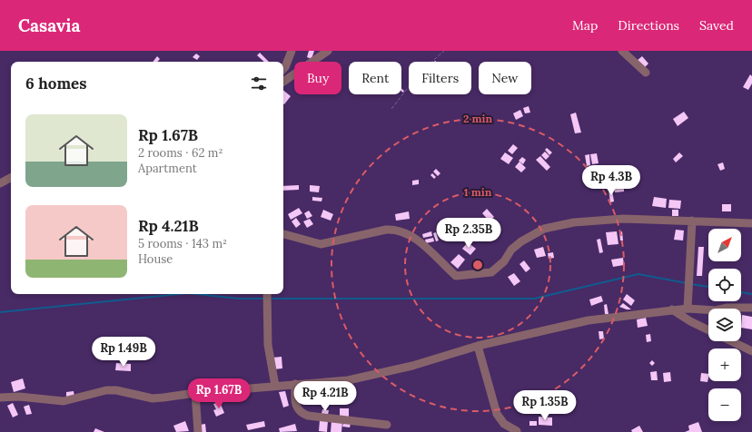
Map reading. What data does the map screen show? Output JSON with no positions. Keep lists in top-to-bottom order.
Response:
{
  "north": "top right",
  "page": {
    "header": "Casavia",
    "nav": ["Map", "Directions", "Saved"],
    "chip": [
      "Buy",
      "Rent",
      "Filters",
      "New"
    ],
    "heading": "6 homes",
    "list": [
      {
        "name": "Rp 1.67B",
        "note": "2 rooms · 62 m² · Apartment"
      },
      {
        "name": "Rp 4.21B",
        "note": "5 rooms · 143 m² · House"
      }
    ],
    "price": [
      "Rp 4.3B",
      "Rp 2.35B",
      "Rp 1.49B",
      "Rp 1.67B",
      "Rp 4.21B",
      "Rp 1.35B"
    ],
    "map_buttons": ["+", "−"]
  },
  "rings": ["2 min", "1 min"]
}
